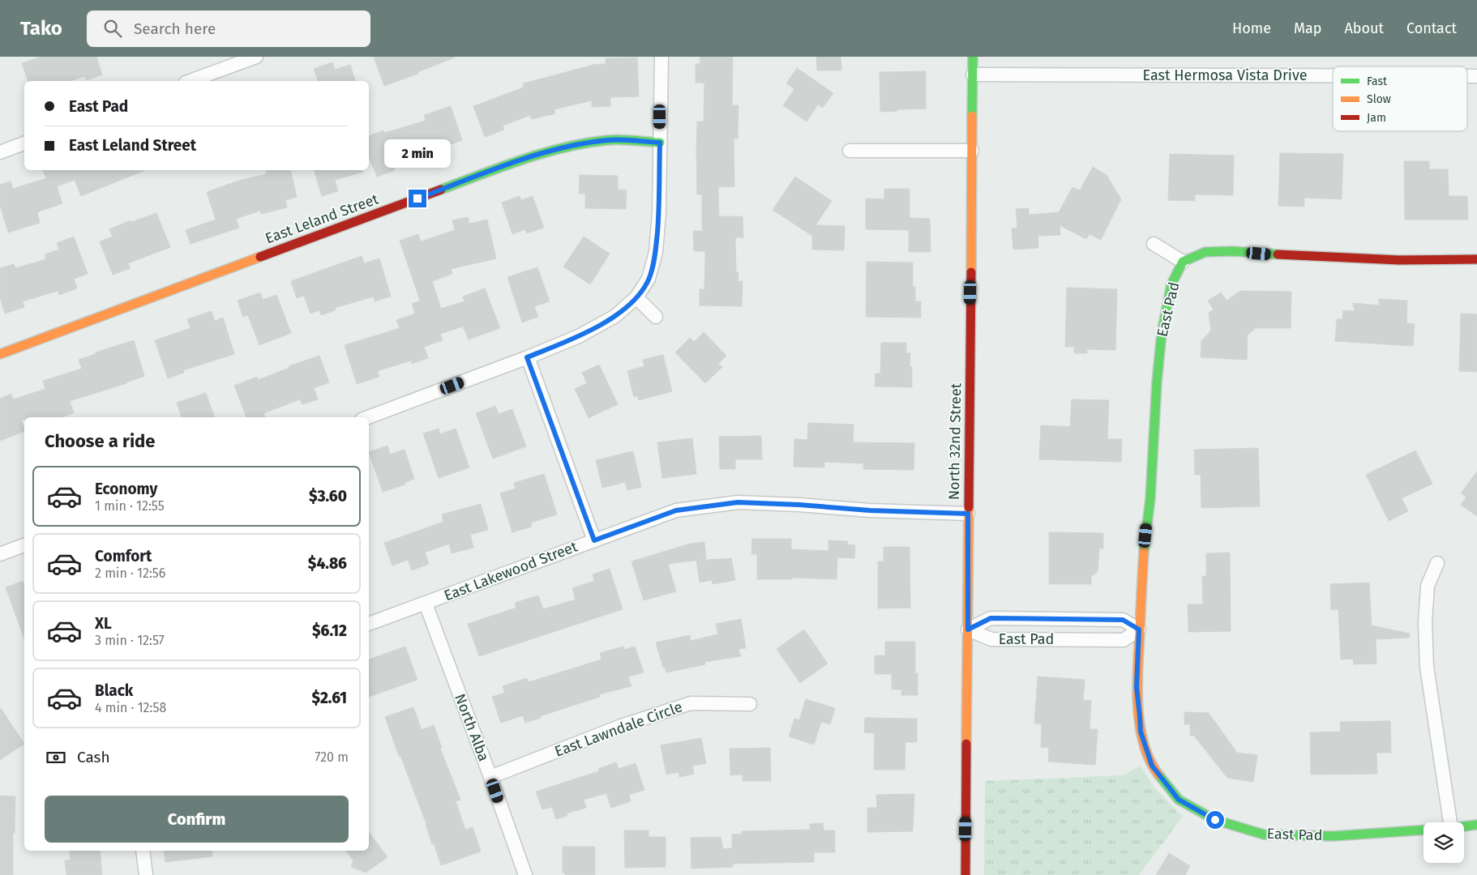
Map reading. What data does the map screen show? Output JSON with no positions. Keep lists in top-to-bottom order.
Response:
{
  "streets": {
    "street": [
      "East Hermosa Vista Drive",
      "East Leland Street",
      "East Pad",
      "North 32nd Street",
      "East Lakewood Street",
      "North Alba",
      "East Lawndale Circle"
    ]
  },
  "crossings": [
    ["East Hermosa Vista Drive", "North 32nd Street"],
    ["East Pad", "North 32nd Street"],
    ["North 32nd Street", "East Lakewood Street"],
    ["East Lakewood Street", "North Alba"],
    ["North Alba", "East Lawndale Circle"]
  ],
  "legend": ["Fast", "Slow", "Jam"],
  "page": {
    "header": "Tako",
    "search": "Search here",
    "nav": [
      "Home",
      "Map",
      "About",
      "Contact"
    ],
    "banner": ["East Pad", "East Leland Street"],
    "bubble": "2 min",
    "heading": "Choose a ride",
    "list": [
      {
        "name": "Economy",
        "note": "1 min · 12:55",
        "value": "$3.60"
      },
      {
        "name": "Comfort",
        "note": "2 min · 12:56",
        "value": "$4.86"
      },
      {
        "name": "XL",
        "note": "3 min · 12:57",
        "value": "$6.12"
      },
      {
        "name": "Black",
        "note": "4 min · 12:58",
        "value": "$2.61"
      }
    ],
    "pay": ["Cash", "720 m"],
    "buttons": "Confirm"
  }
}
